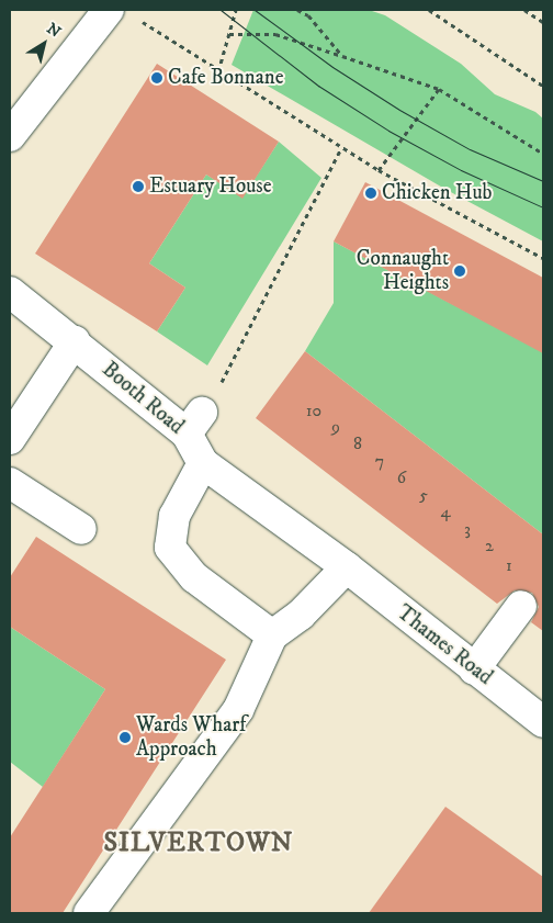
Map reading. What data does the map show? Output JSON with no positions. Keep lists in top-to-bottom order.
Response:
{
  "streets": {
    "street": ["Booth Road", "Thames Road"]
  },
  "crossings": [
    ["Booth Road", "Thames Road"]
  ],
  "districts": ["SILVERTOWN"],
  "places": [
    "Cafe Bonnane",
    "Estuary House",
    "Chicken Hub",
    "Connaught Heights",
    "Wards Wharf Approach"
  ],
  "house_numbers": [
    "10",
    "9",
    "8",
    "7",
    "6",
    "5",
    "4",
    "3",
    "2",
    "1"
  ],
  "north": "top right"
}
